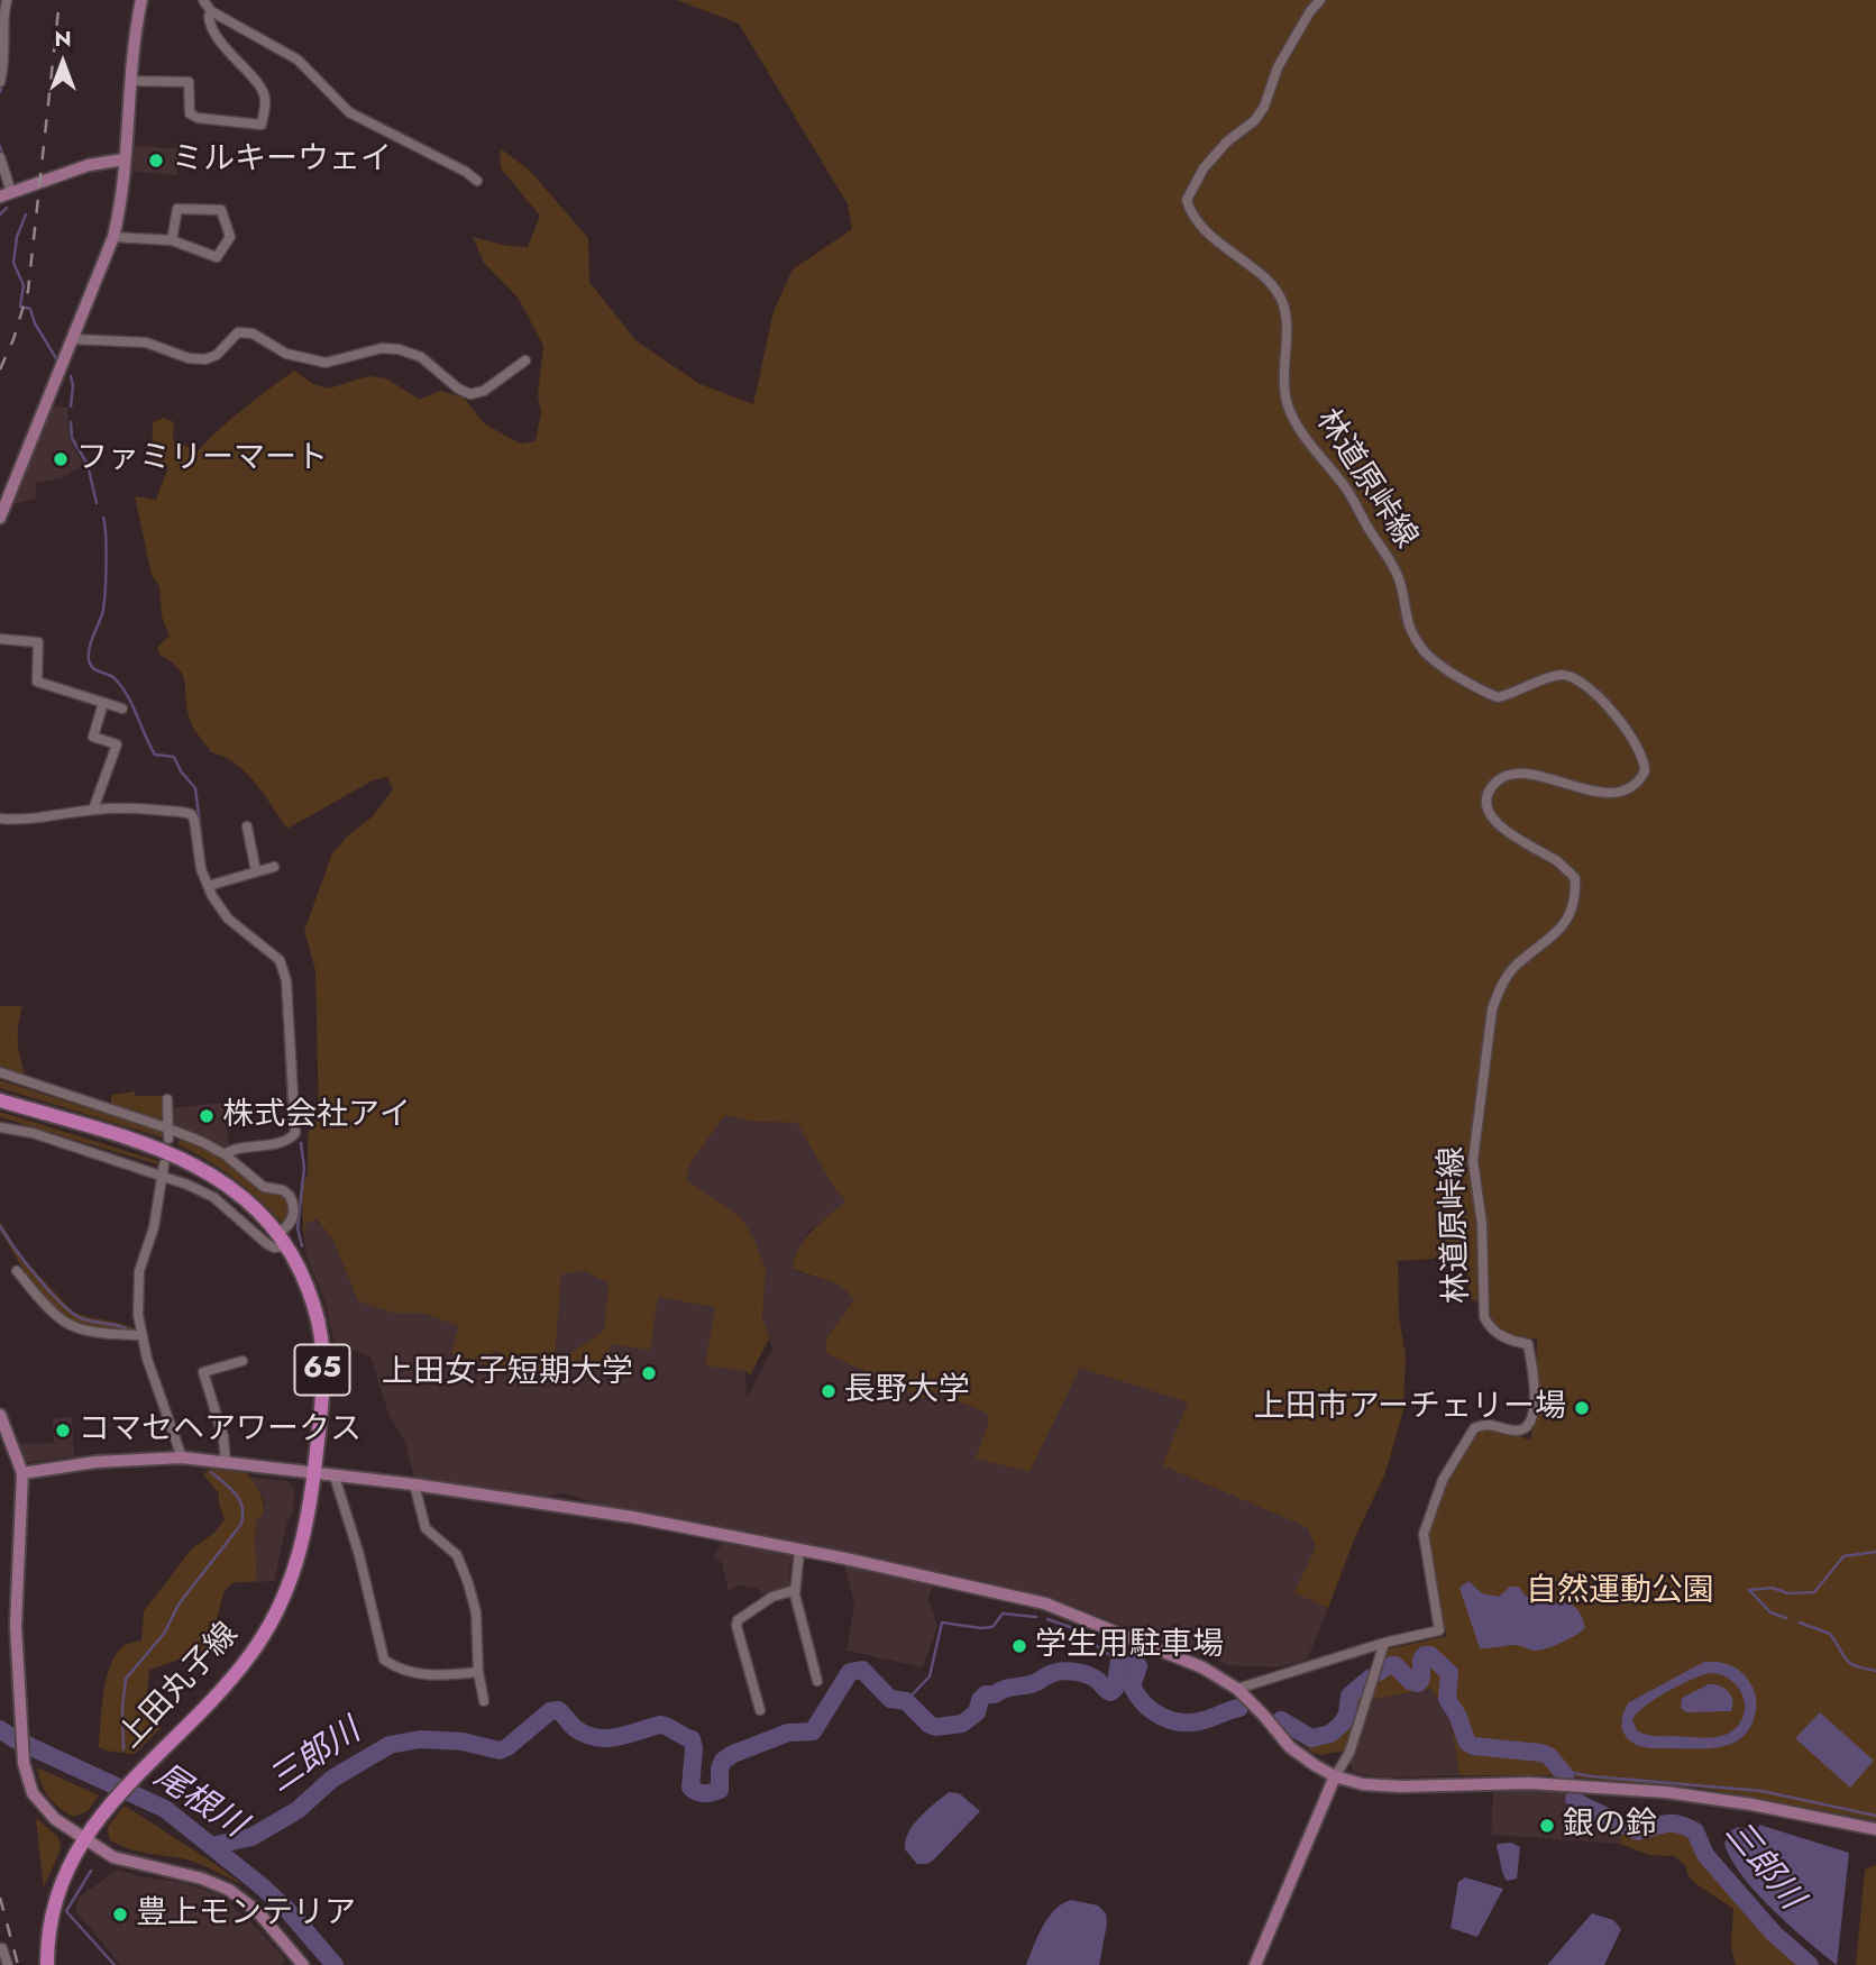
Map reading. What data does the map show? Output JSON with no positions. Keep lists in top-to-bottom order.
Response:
{
  "streets": {
    "main road": ["65", "上田丸子線"],
    "street": ["林道原峠線"]
  },
  "water": ["三郎川", "尾根川"],
  "parks": ["自然運動公園"],
  "places": [
    "ミルキーウェイ",
    "ファミリーマート",
    "株式会社アイ",
    "上田女子短期大学",
    "長野大学",
    "上田市アーチェリー場",
    "コマセヘアワークス",
    "学生用駐車場",
    "銀の鈴",
    "豊上モンテリア"
  ],
  "north": "top"
}
